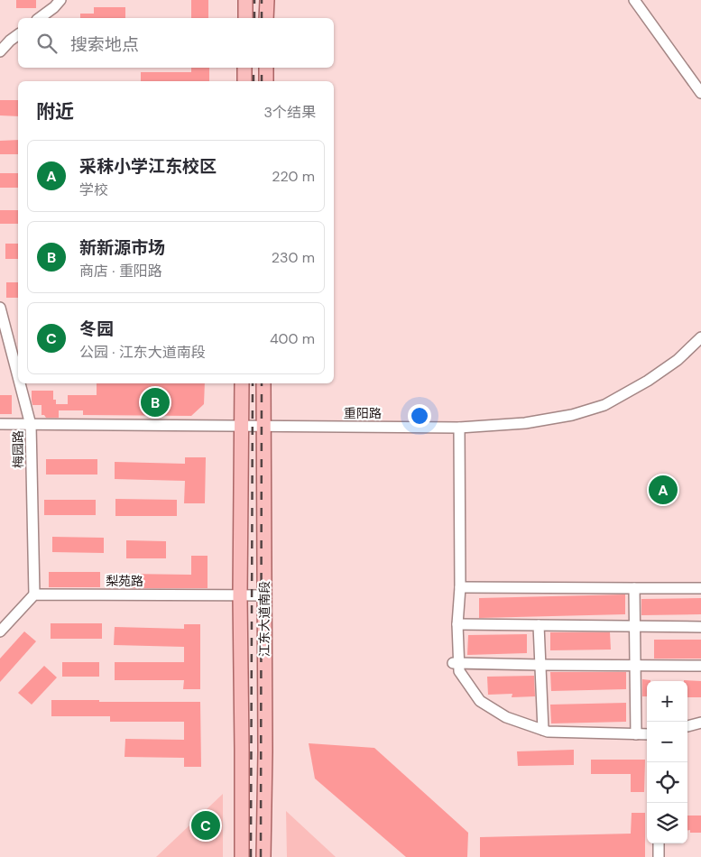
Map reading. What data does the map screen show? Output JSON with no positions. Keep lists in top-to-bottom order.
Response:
{
  "streets": {
    "main road": ["江东大道南段"],
    "street": ["重阳路", "梅园路", "梨苑路"]
  },
  "crossings": [
    ["重阳路", "梅园路"],
    ["重阳路", "江东大道南段"],
    ["梅园路", "梨苑路"],
    ["梨苑路", "江东大道南段"]
  ],
  "page": {
    "search": "搜索地点",
    "heading": ["附近", "3个结果"],
    "list": [
      {
        "mark": "A",
        "name": "采秣小学江东校区",
        "note": "学校",
        "value": "220 m"
      },
      {
        "mark": "B",
        "name": "新新源市场",
        "note": "商店 · 重阳路",
        "value": "230 m"
      },
      {
        "mark": "C",
        "name": "冬园",
        "note": "公园 · 江东大道南段",
        "value": "400 m"
      }
    ],
    "pins": ["B", "A", "C"],
    "map_buttons": ["+", "−"]
  }
}
